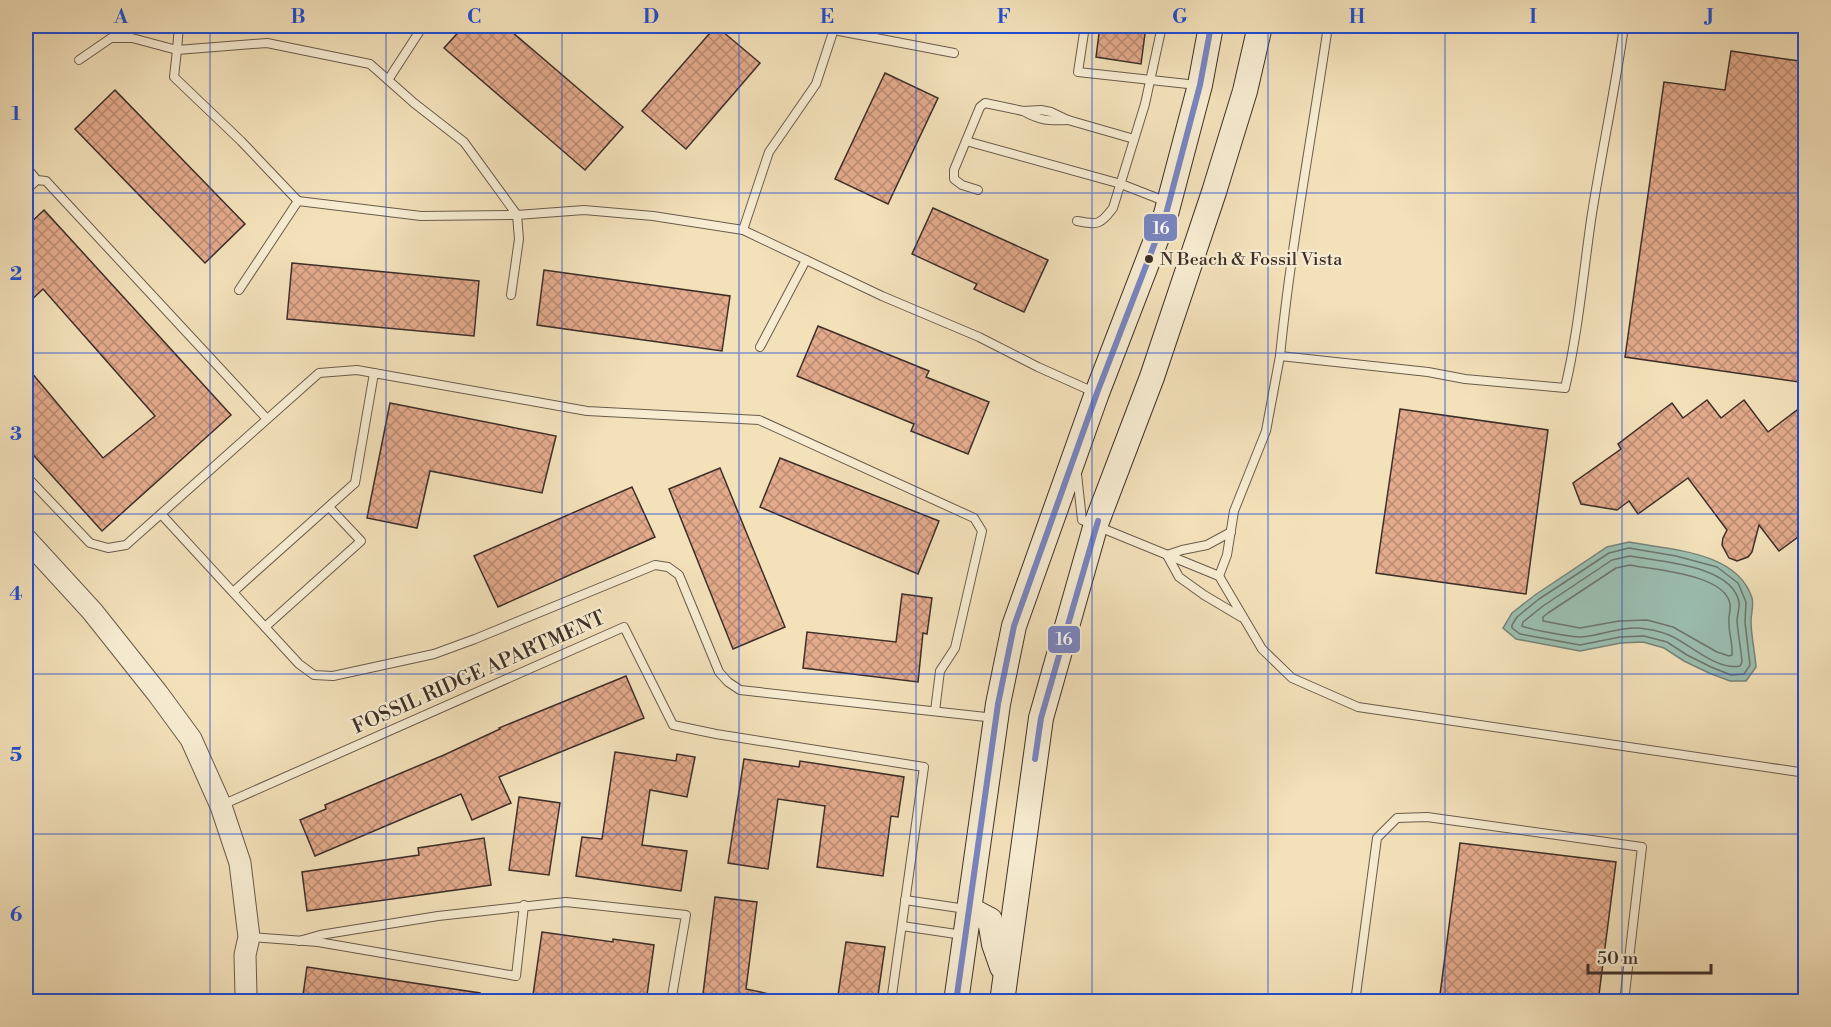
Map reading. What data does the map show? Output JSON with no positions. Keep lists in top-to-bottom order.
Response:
{
  "streets": {
    "lane": ["FOSSIL RIDGE APARTMENT"]
  },
  "places": ["N Beach & Fossil Vista"],
  "lines": ["transit line 16"],
  "scale_bar": "50 m",
  "grid": {
    "columns": [
      "A",
      "B",
      "C",
      "D",
      "E",
      "F",
      "G",
      "H",
      "I",
      "J"
    ],
    "rows": [
      "1",
      "2",
      "3",
      "4",
      "5",
      "6"
    ]
  }
}
